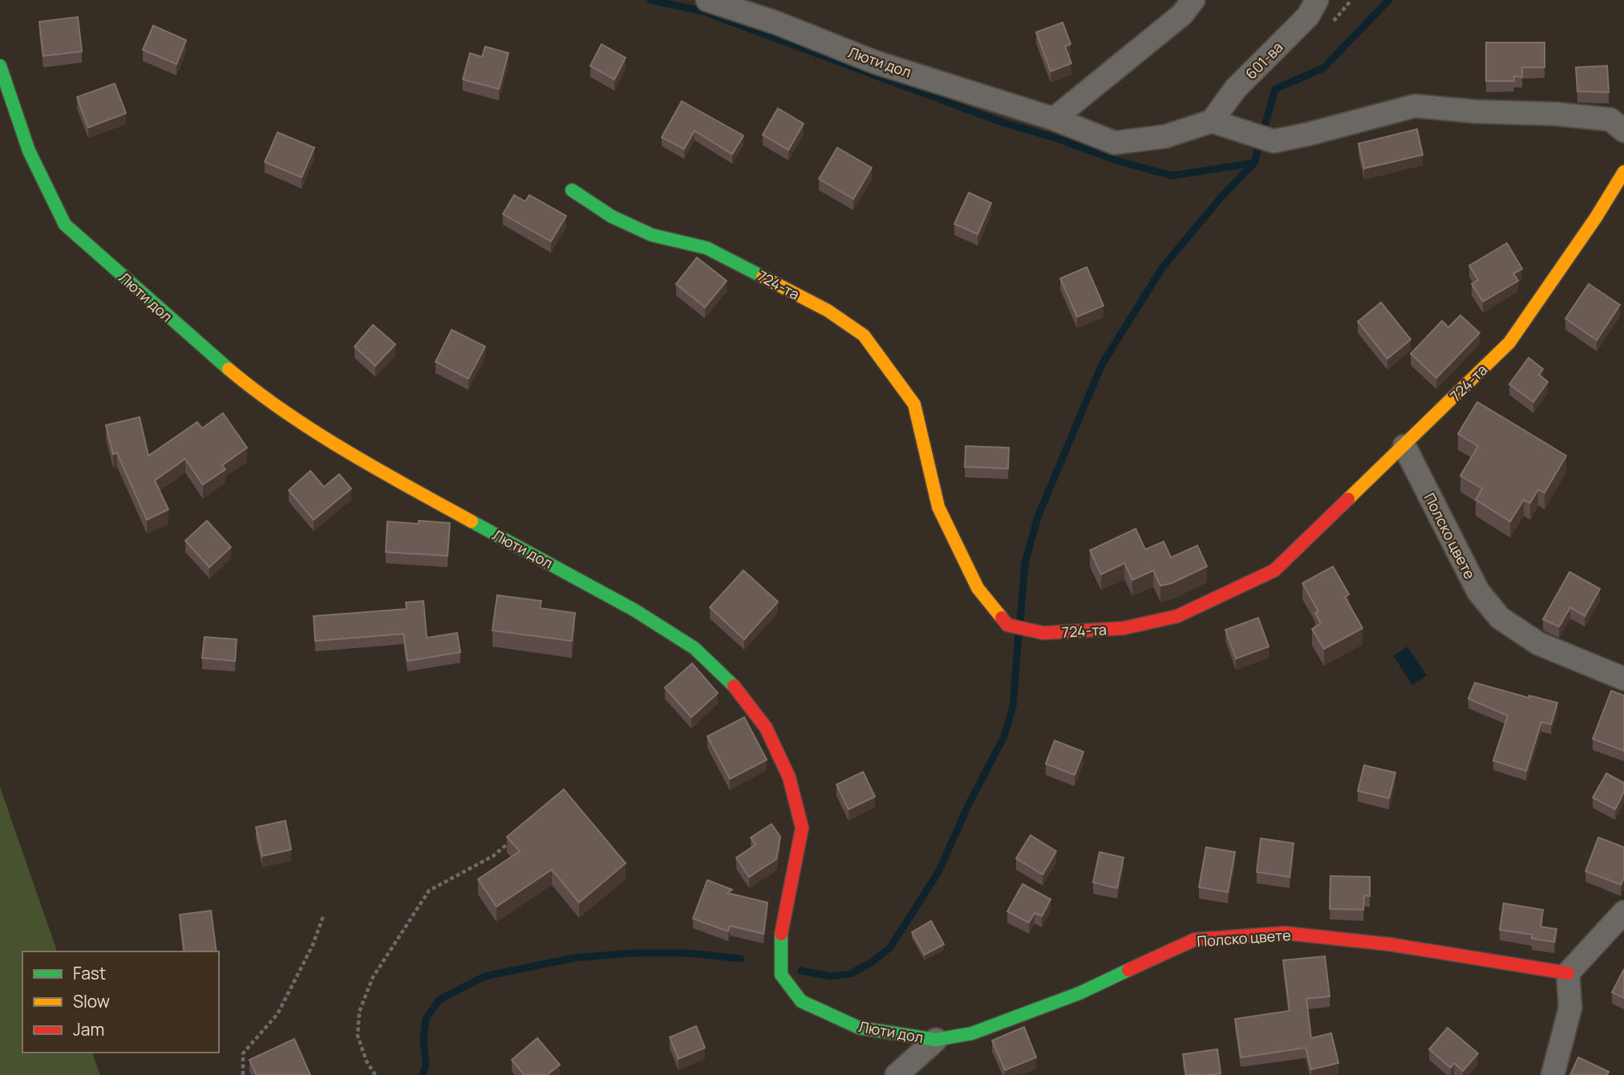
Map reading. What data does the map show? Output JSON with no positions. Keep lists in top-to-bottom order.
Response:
{
  "streets": {
    "street": [
      "601-ва",
      "Люти дол",
      "724-та",
      "Полско цвете"
    ]
  },
  "crossings": [
    ["601-ва", "Люти дол"],
    ["Люти дол", "Полско цвете"],
    ["724-та", "Полско цвете"]
  ],
  "legend": ["Fast", "Slow", "Jam"]
}
